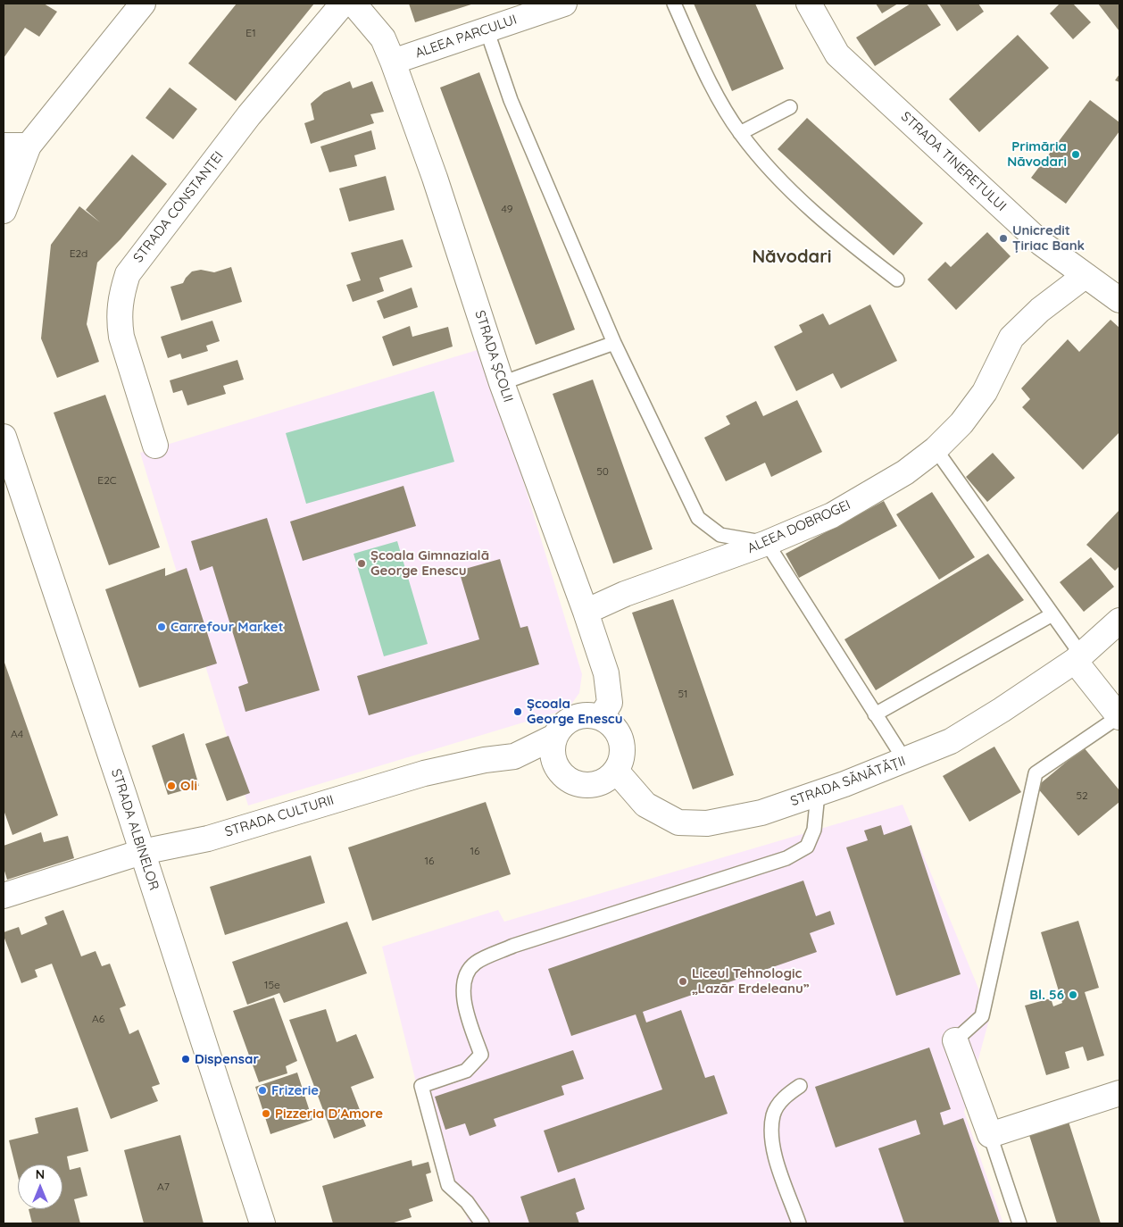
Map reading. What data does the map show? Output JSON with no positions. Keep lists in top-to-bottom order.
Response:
{
  "streets": {
    "street": [
      "ALEEA PARCULUI",
      "STRADA TINERETULUI",
      "STRADA CONSTANȚEI",
      "STRADA ȘCOLII",
      "ALEEA DOBROGEI",
      "STRADA SĂNĂTĂȚII",
      "STRADA CULTURII",
      "STRADA ALBINELOR"
    ]
  },
  "crossings": [
    ["ALEEA PARCULUI", "STRADA ȘCOLII"],
    ["STRADA TINERETULUI", "ALEEA DOBROGEI"],
    ["STRADA ȘCOLII", "ALEEA DOBROGEI"],
    ["STRADA ȘCOLII", "STRADA SĂNĂTĂȚII"],
    ["STRADA ȘCOLII", "STRADA CULTURII"],
    ["STRADA SĂNĂTĂȚII", "STRADA CULTURII"],
    ["STRADA CULTURII", "STRADA ALBINELOR"]
  ],
  "districts": ["Năvodari"],
  "places": [
    "Primăria Năvodari",
    "Unicredit Țiriac Bank",
    "Școala Gimnazială George Enescu",
    "Carrefour Market",
    "Școala George Enescu",
    "Oli",
    "Liceul Tehnologic „Lazăr Erdeleanu”",
    "Bl. 56",
    "Dispensar",
    "Frizerie",
    "Pizzeria D'Amore"
  ],
  "house_numbers": [
    "E1",
    "49",
    "E2d",
    "50",
    "E2C",
    "51",
    "A4",
    "52",
    "16",
    "16",
    "15e",
    "A6",
    "A7"
  ],
  "north": "top"
}
